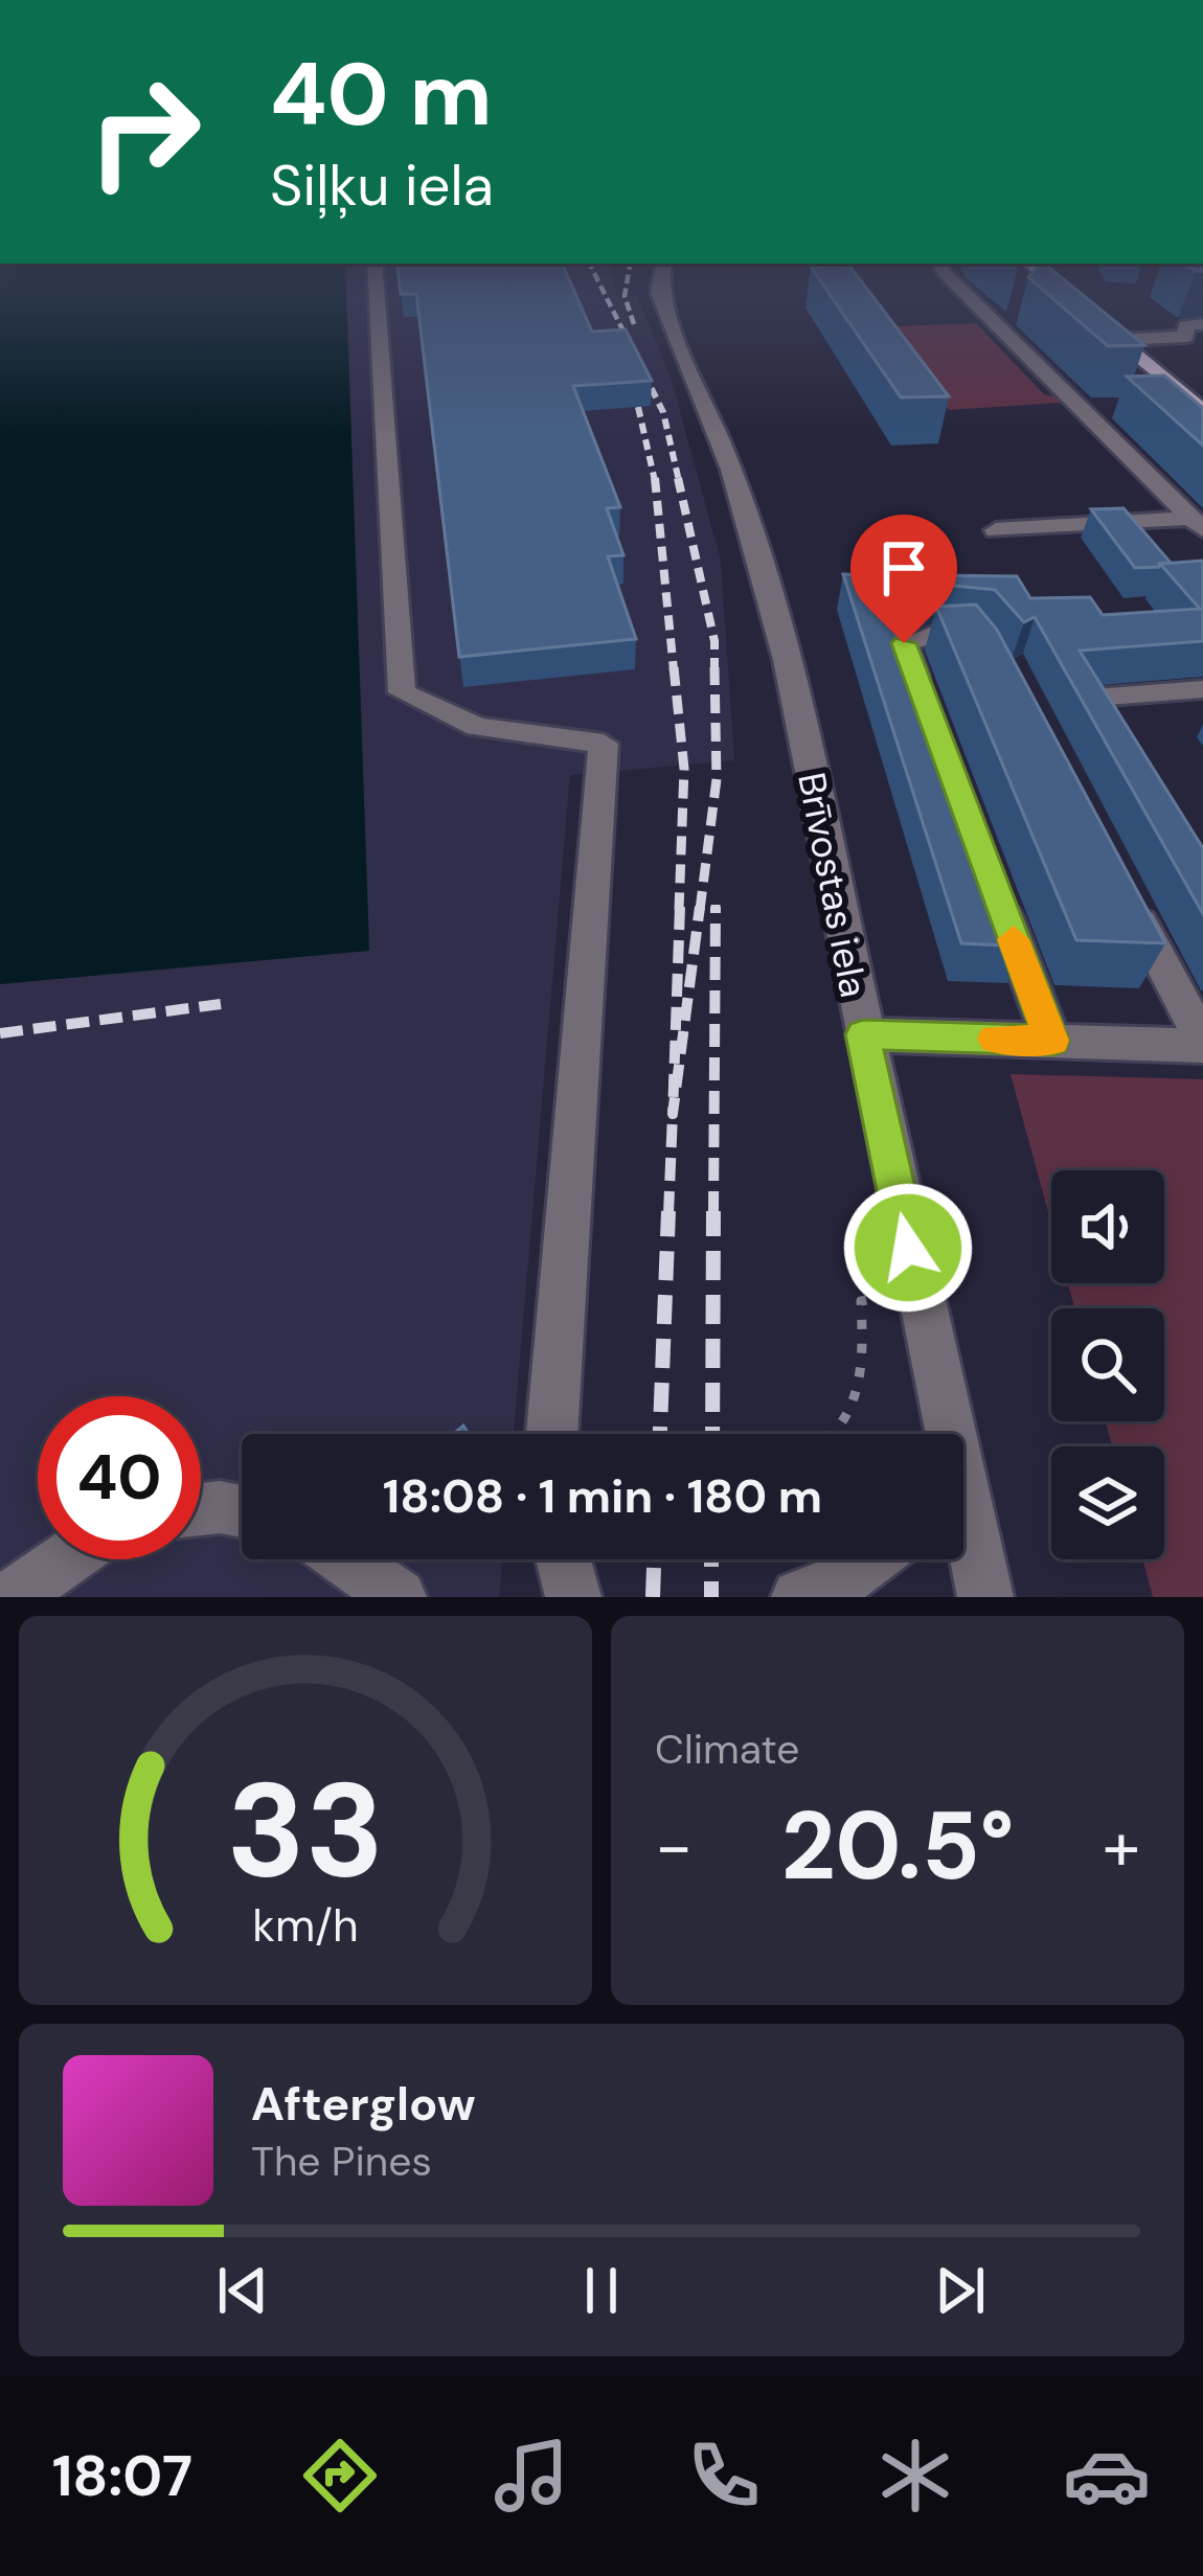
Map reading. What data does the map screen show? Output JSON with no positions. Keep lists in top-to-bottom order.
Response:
{
  "streets": {
    "street": ["Brīvostas iela"]
  },
  "page": {
    "turn": ["40 m", "Siļķu iela"],
    "limit": "40",
    "trip": "18:08 · 1 min · 180 m",
    "tile": "Climate",
    "heat": ["−", "20.5°", "+"],
    "song": ["Afterglow", "The Pines"],
    "tabs": "18:07",
    "gauge": ["33", "km/h"]
  }
}
